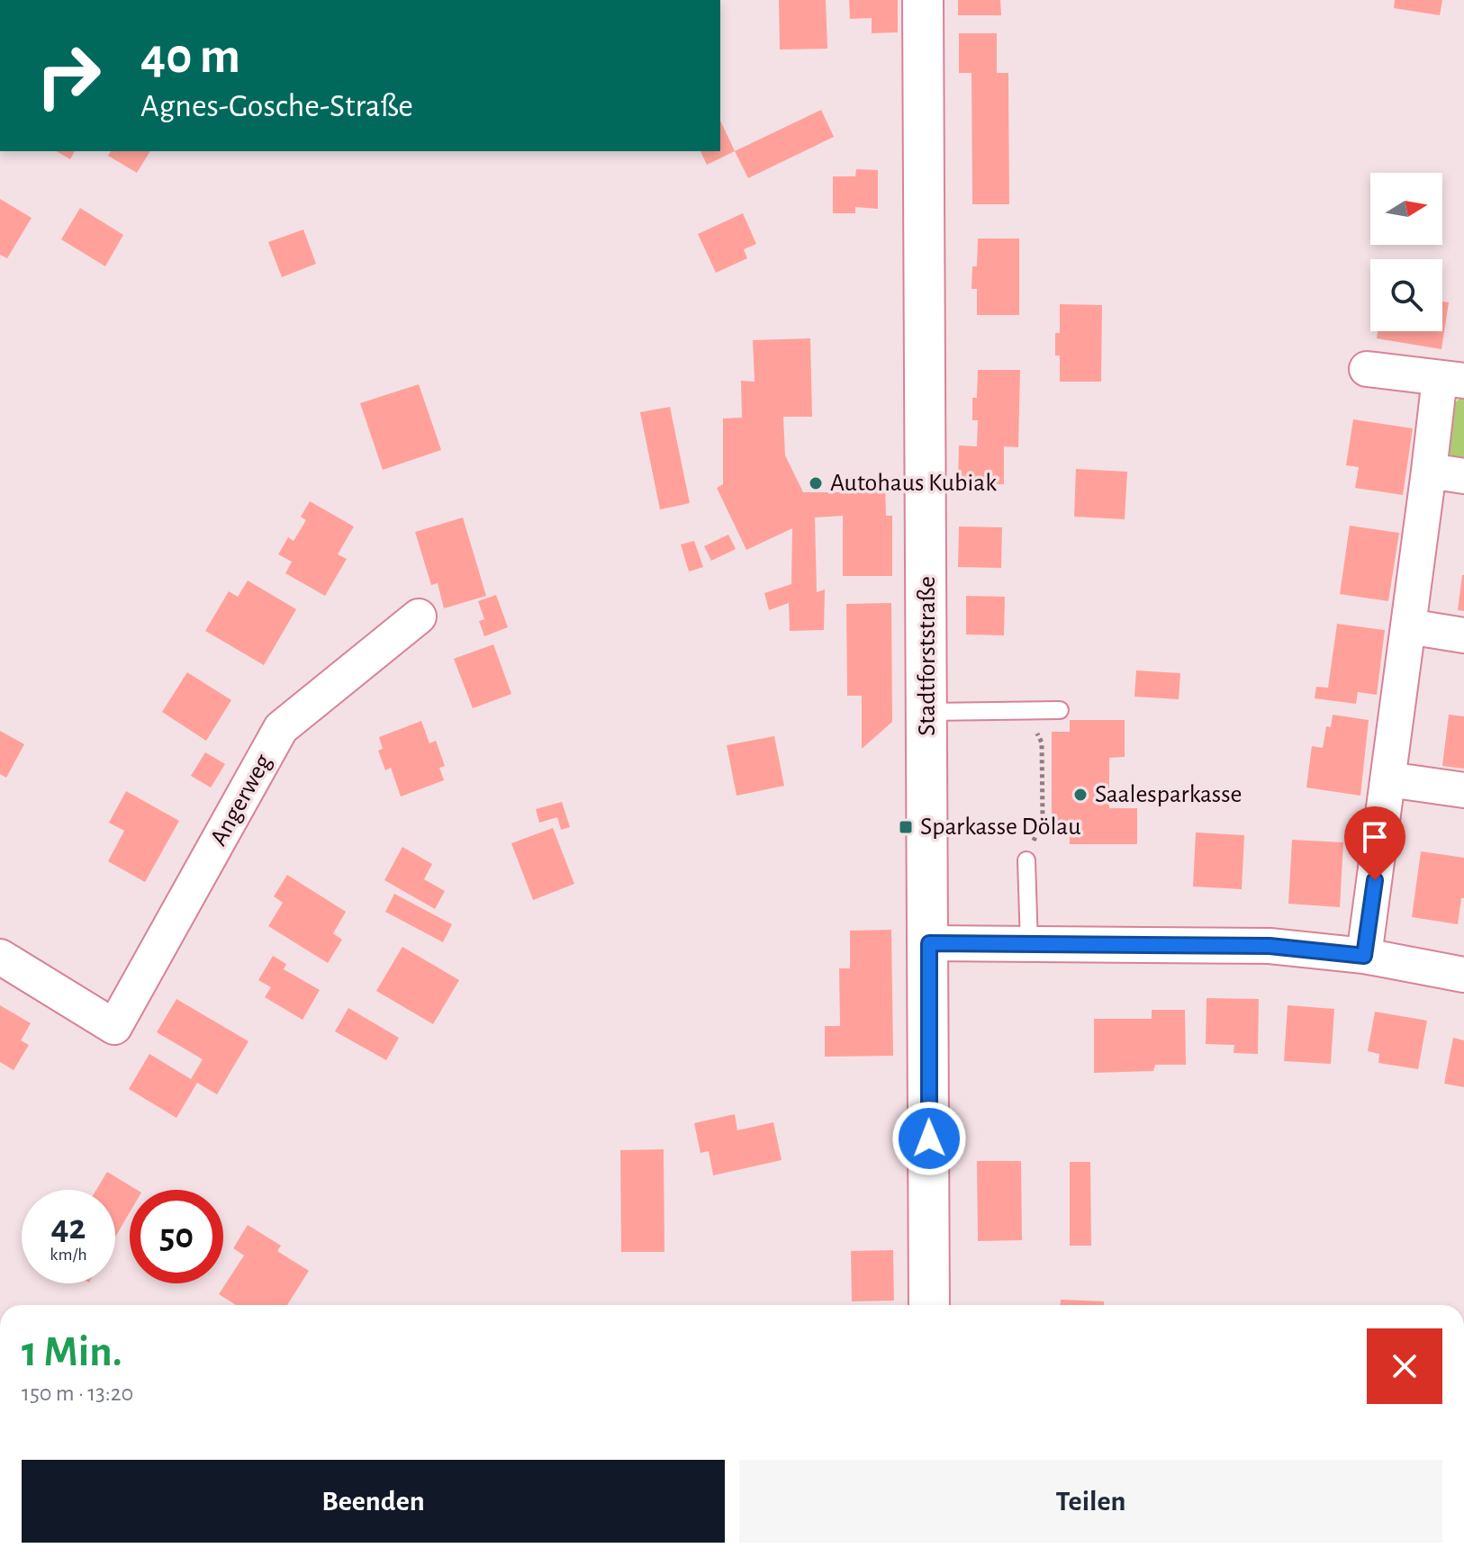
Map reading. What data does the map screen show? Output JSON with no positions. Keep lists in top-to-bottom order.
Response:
{
  "streets": {
    "main road": ["Stadtforststraße"],
    "street": ["Angerweg"]
  },
  "places": {
    "other": ["Autohaus Kubiak", "Saalesparkasse"],
    "transit": ["Sparkasse Dölau"]
  },
  "north": "right",
  "page": {
    "turn": ["40 m", "Agnes-Gosche-Straße"],
    "speed": "42 km/h",
    "limit": "50",
    "heading": ["1 Min.", "150 m · 13:20"],
    "buttons": ["Beenden", "Teilen"]
  }
}
